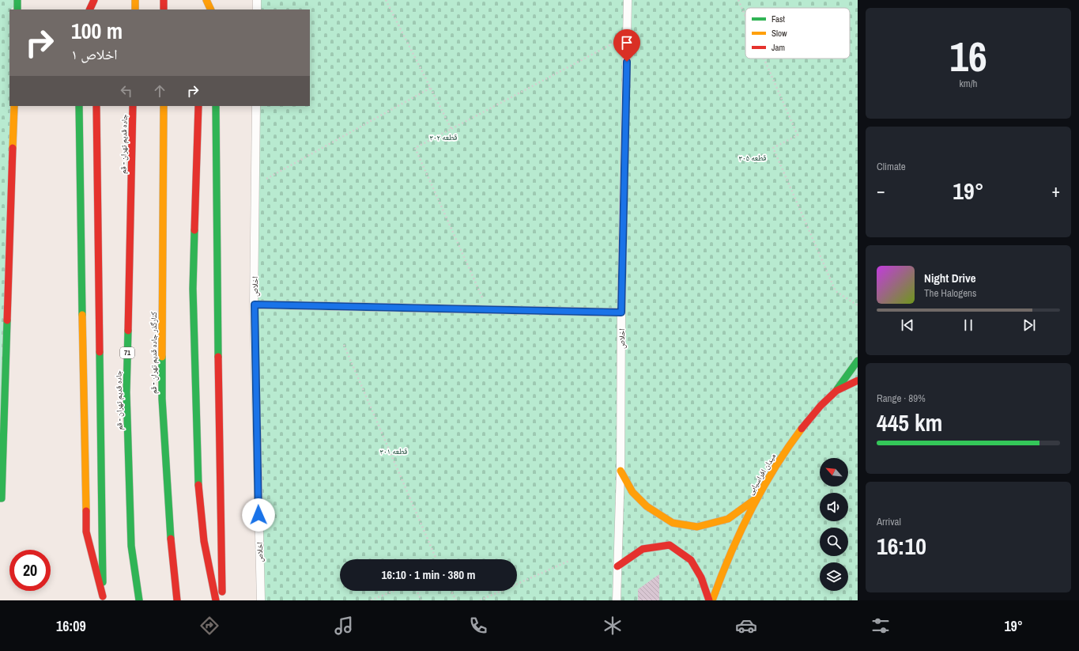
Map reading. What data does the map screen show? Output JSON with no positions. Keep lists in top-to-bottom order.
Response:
{
  "streets": {
    "main road": [
      "جاده قدیم تهران - قم",
      "71",
      "کنارگذر جاده قدیم تهران - قم",
      "میدان افراسیابی"
    ],
    "lane": ["اخلاص"]
  },
  "parks": ["قطعه ۳۰۲", "قطعه ۳۰۵", "قطعه ۳۰۱"],
  "legend": ["Fast", "Slow", "Jam"],
  "north": "top left",
  "page": {
    "tile": [
      ["16", "km/h"],
      "Climate",
      ["Range · 89%", "445 km"],
      ["Arrival", "16:10"]
    ],
    "turn": ["100 m", "اخلاص ۱"],
    "heat": ["−", "19°", "+"],
    "song": ["Night Drive", "The Halogens"],
    "limit": "20",
    "trip": "16:10 · 1 min · 380 m",
    "tabs": ["16:09", "19°"]
  }
}
